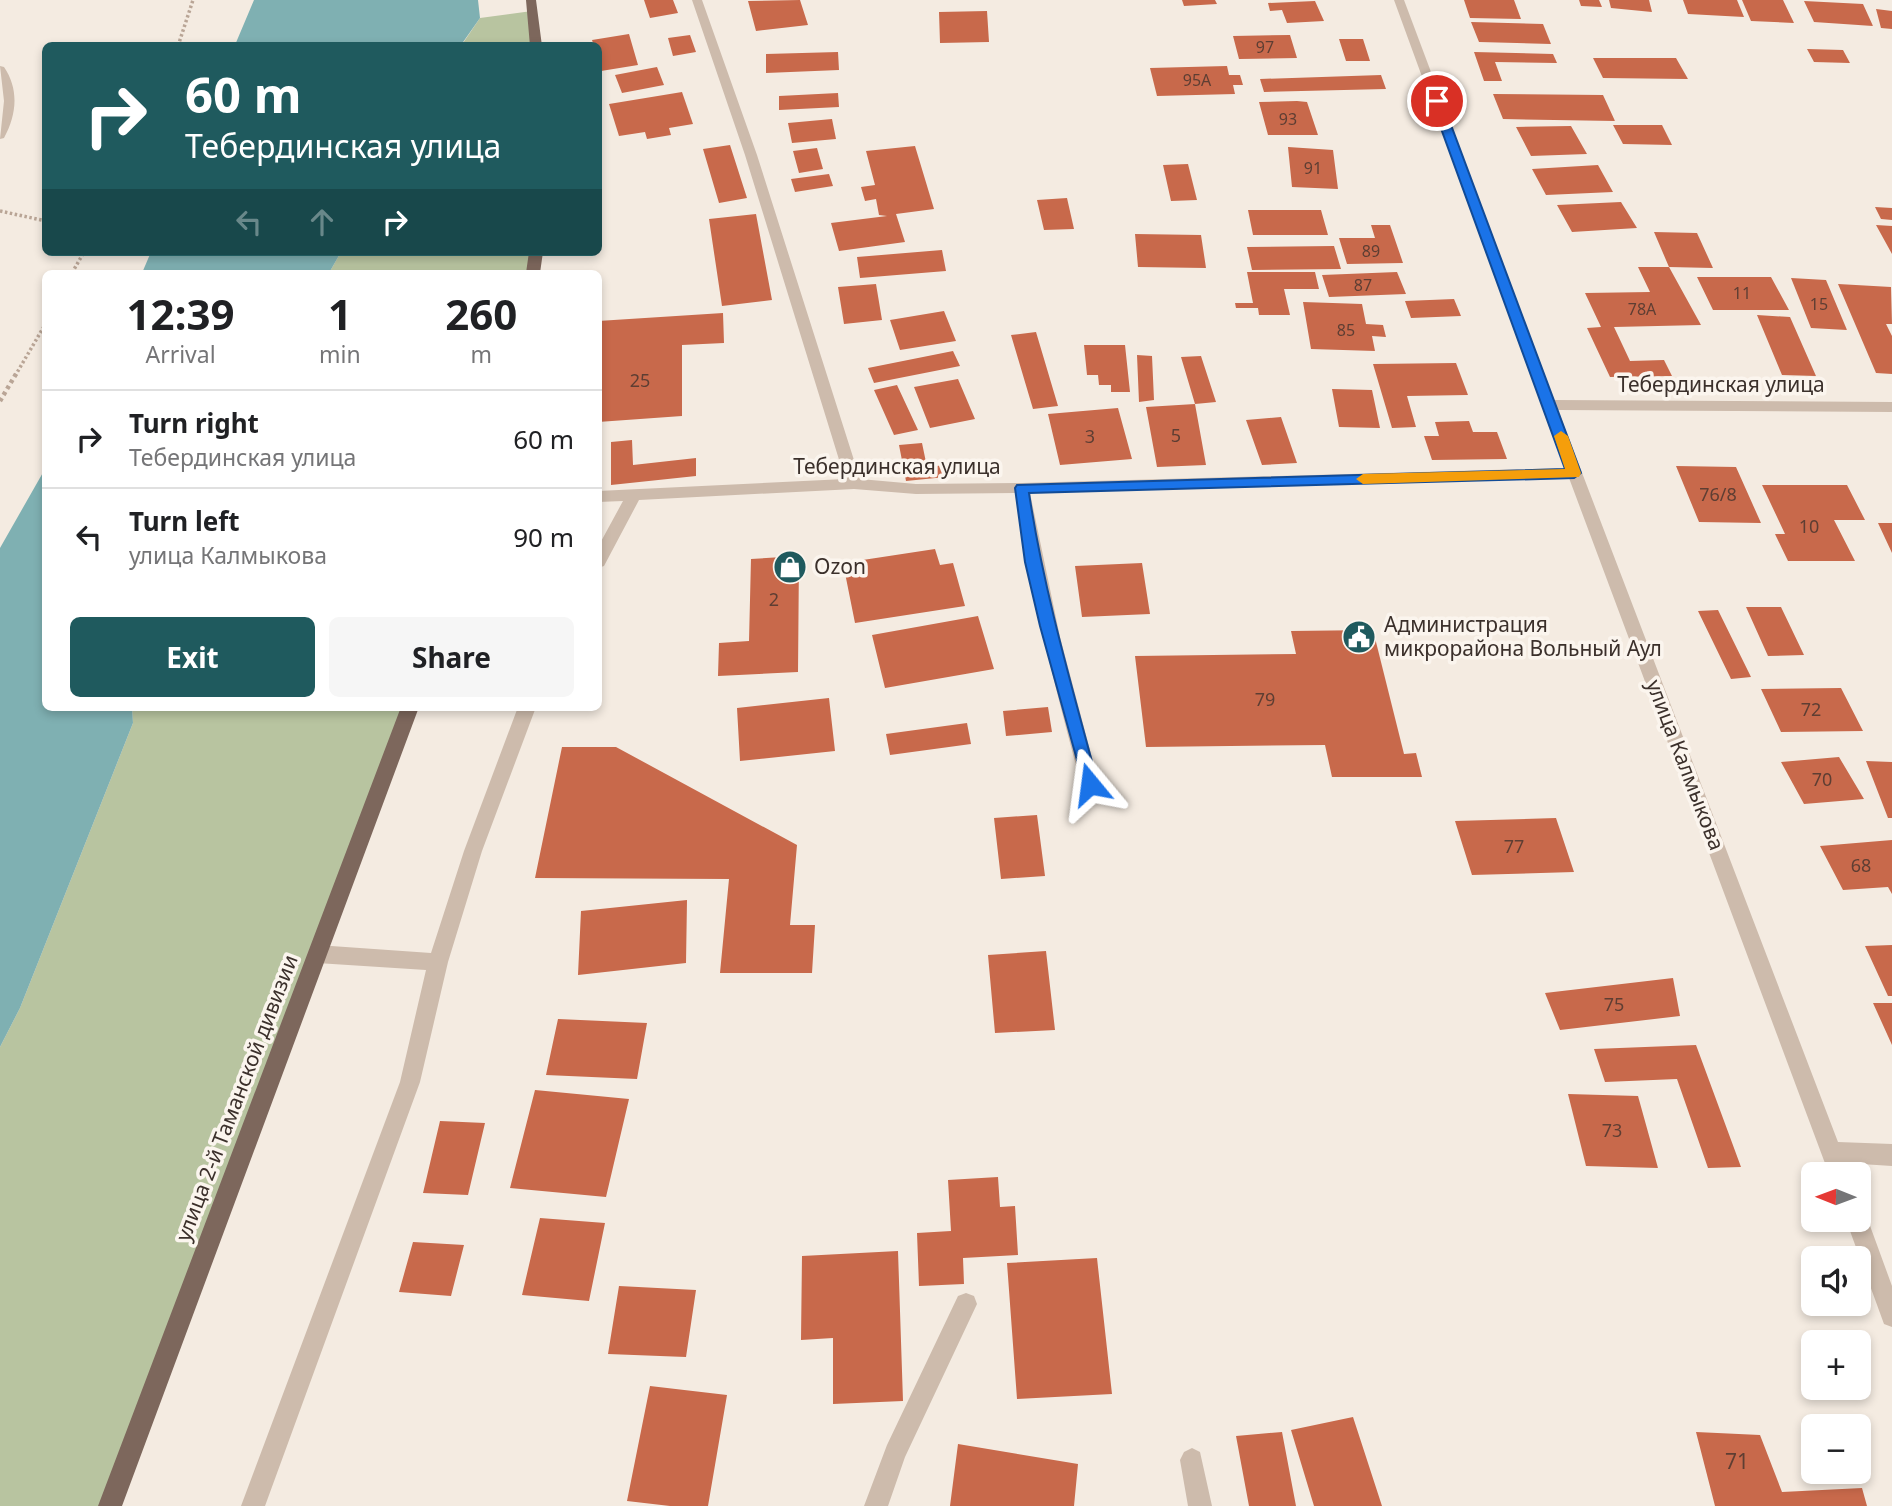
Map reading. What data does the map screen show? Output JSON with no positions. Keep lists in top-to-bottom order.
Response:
{
  "streets": {
    "main road": ["улица 2-й Таманской дивизии"],
    "street": ["Тебердинская улица", "улица Калмыкова"]
  },
  "crossings": [
    ["Тебердинская улица", "улица Калмыкова"]
  ],
  "places": {
    "shop": ["Ozon"],
    "public building": ["Администрация микрорайона Вольный Аул"]
  },
  "house_numbers": [
    "97",
    "95А",
    "93",
    "91",
    "89",
    "87",
    "11",
    "15",
    "78А",
    "85",
    "25",
    "5",
    "3",
    "76/8",
    "10",
    "2",
    "79",
    "72",
    "70",
    "77",
    "68",
    "75",
    "73",
    "71"
  ],
  "north": "left",
  "page": {
    "turn": ["60 m", "Тебердинская улица"],
    "eta": [
      "12:39",
      "Arrival",
      "1",
      "min",
      "260",
      "m"
    ],
    "list": [
      {
        "name": "Turn right",
        "note": "Тебердинская улица",
        "value": "60 m"
      },
      {
        "name": "Turn left",
        "note": "улица Калмыкова",
        "value": "90 m"
      }
    ],
    "buttons": ["Exit", "Share"],
    "map_buttons": ["+", "−"]
  }
}
